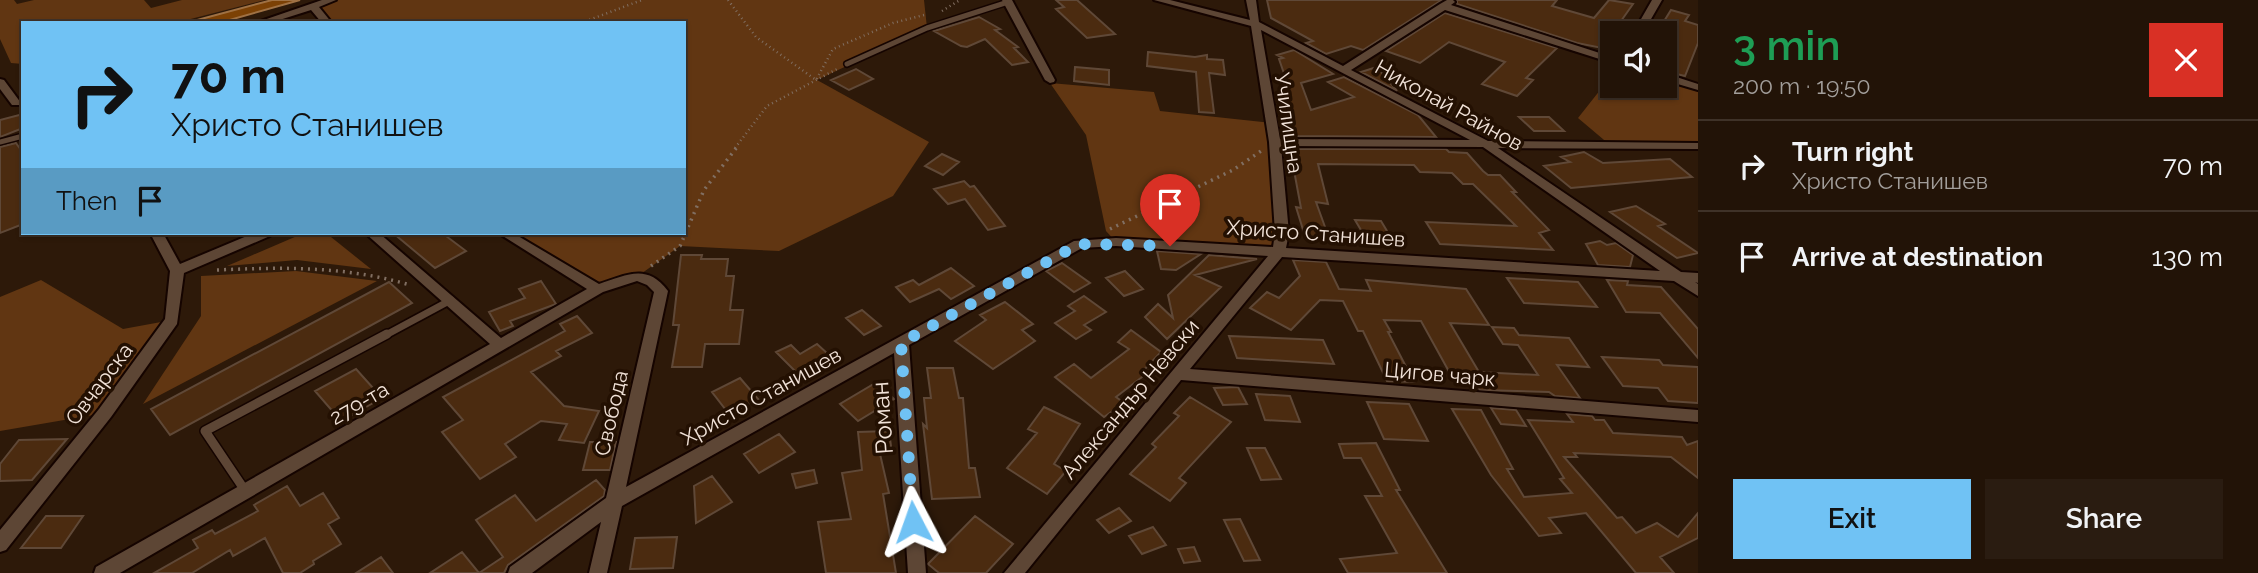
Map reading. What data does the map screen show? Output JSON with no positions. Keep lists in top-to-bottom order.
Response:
{
  "streets": {
    "street": [
      "Николай Райнов",
      "Училищна",
      "Христо Станишев",
      "Цигов чарк",
      "Овчарска",
      "Александър Невски",
      "279-та",
      "Свобода",
      "Роман"
    ]
  },
  "crossings": [
    ["Николай Райнов", "Училищна"],
    ["Николай Райнов", "Христо Станишев"],
    ["Училищна", "Христо Станишев"],
    ["Училищна", "Александър Невски"],
    ["Христо Станишев", "Александър Невски"],
    ["Христо Станишев", "Свобода"],
    ["Христо Станишев", "Роман"],
    ["Цигов чарк", "Александър Невски"],
    ["279-та", "Свобода"]
  ],
  "page": {
    "heading": ["3 min", "200 m · 19:50"],
    "turn": ["70 m", "Христо Станишев"],
    "list": [
      {
        "name": "Turn right",
        "note": "Христо Станишев",
        "value": "70 m"
      },
      {
        "name": "Arrive at destination",
        "value": "130 m"
      }
    ],
    "then": "Then",
    "buttons": ["Exit", "Share"]
  }
}
